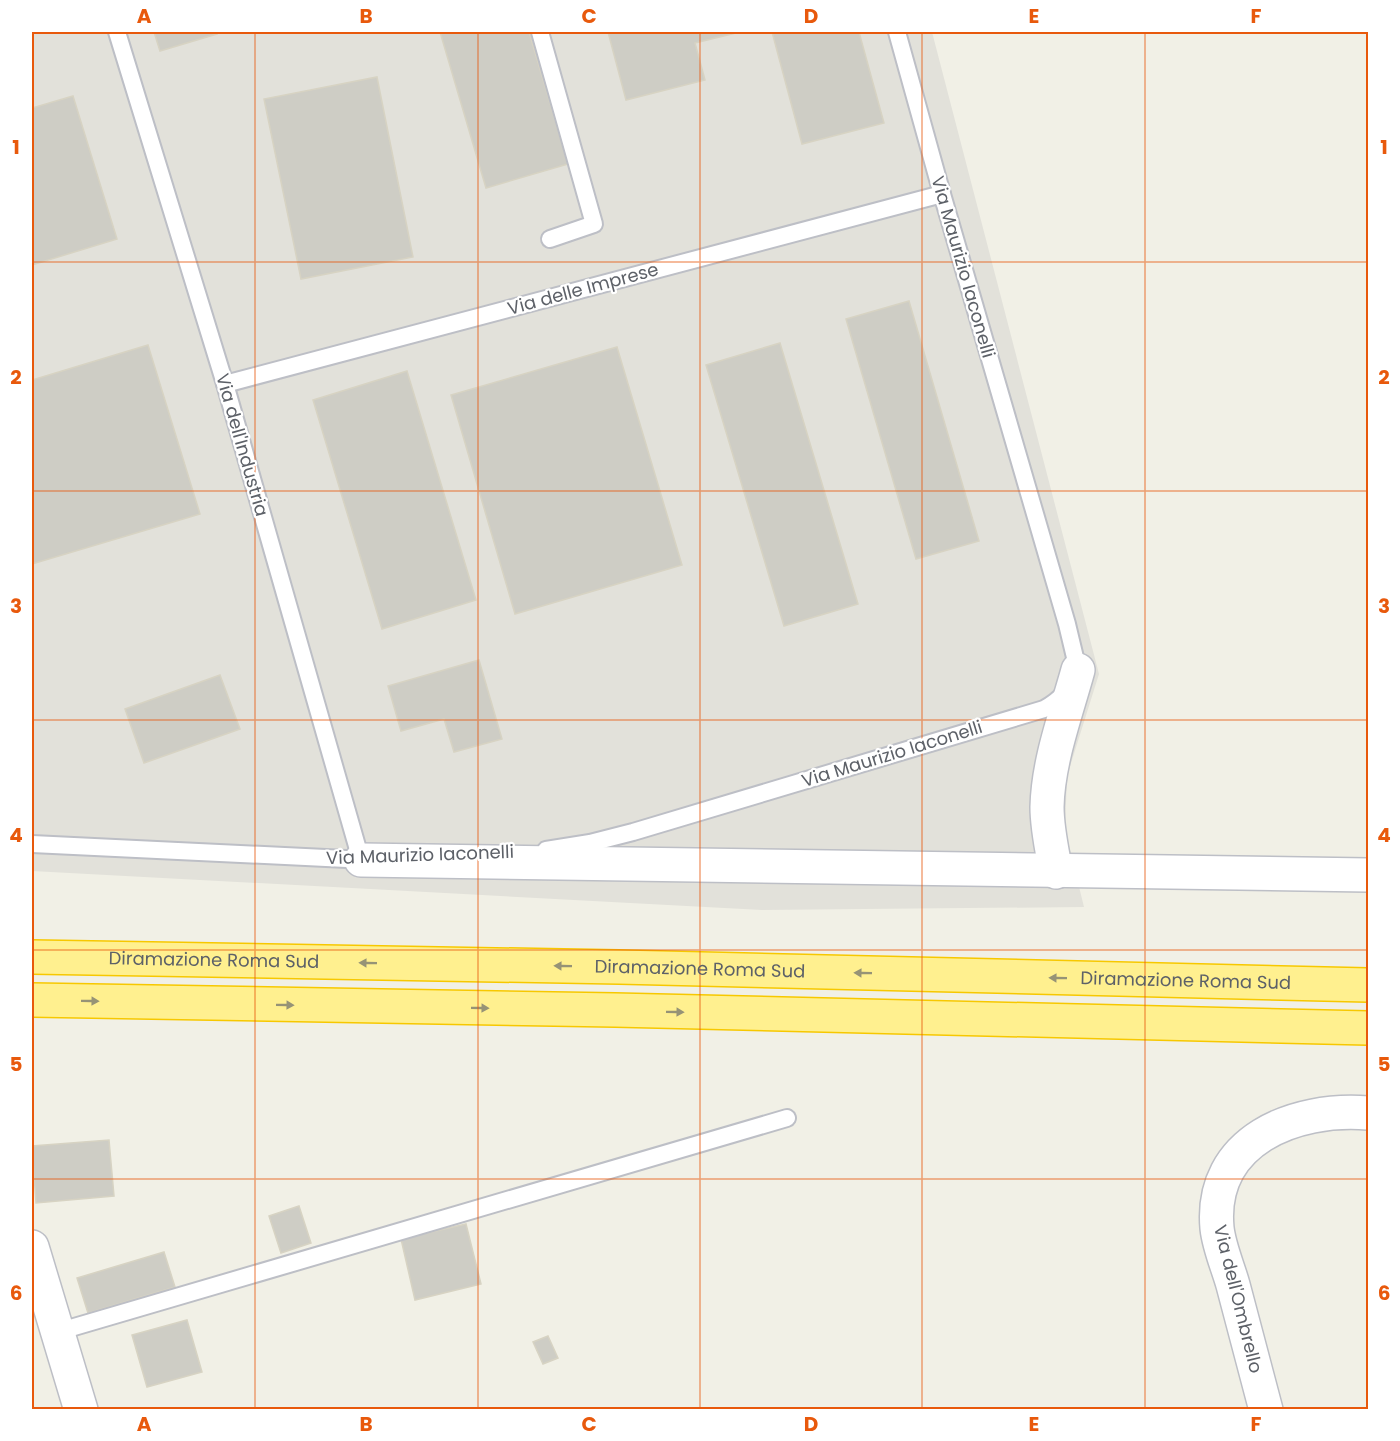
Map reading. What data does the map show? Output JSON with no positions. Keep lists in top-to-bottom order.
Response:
{
  "streets": {
    "highway": ["Diramazione Roma Sud"],
    "street": ["Via dell'Ombrello"],
    "lane": ["Via Maurizio Iaconelli", "Via delle Imprese", "Via dell'Industria"]
  },
  "crossings": [
    ["Via Maurizio Iaconelli", "Via delle Imprese"],
    ["Via Maurizio Iaconelli", "Via dell'Industria"],
    ["Via delle Imprese", "Via dell'Industria"]
  ],
  "grid": {
    "columns": [
      "A",
      "B",
      "C",
      "D",
      "E",
      "F"
    ],
    "rows": [
      "1",
      "2",
      "3",
      "4",
      "5",
      "6"
    ]
  }
}
